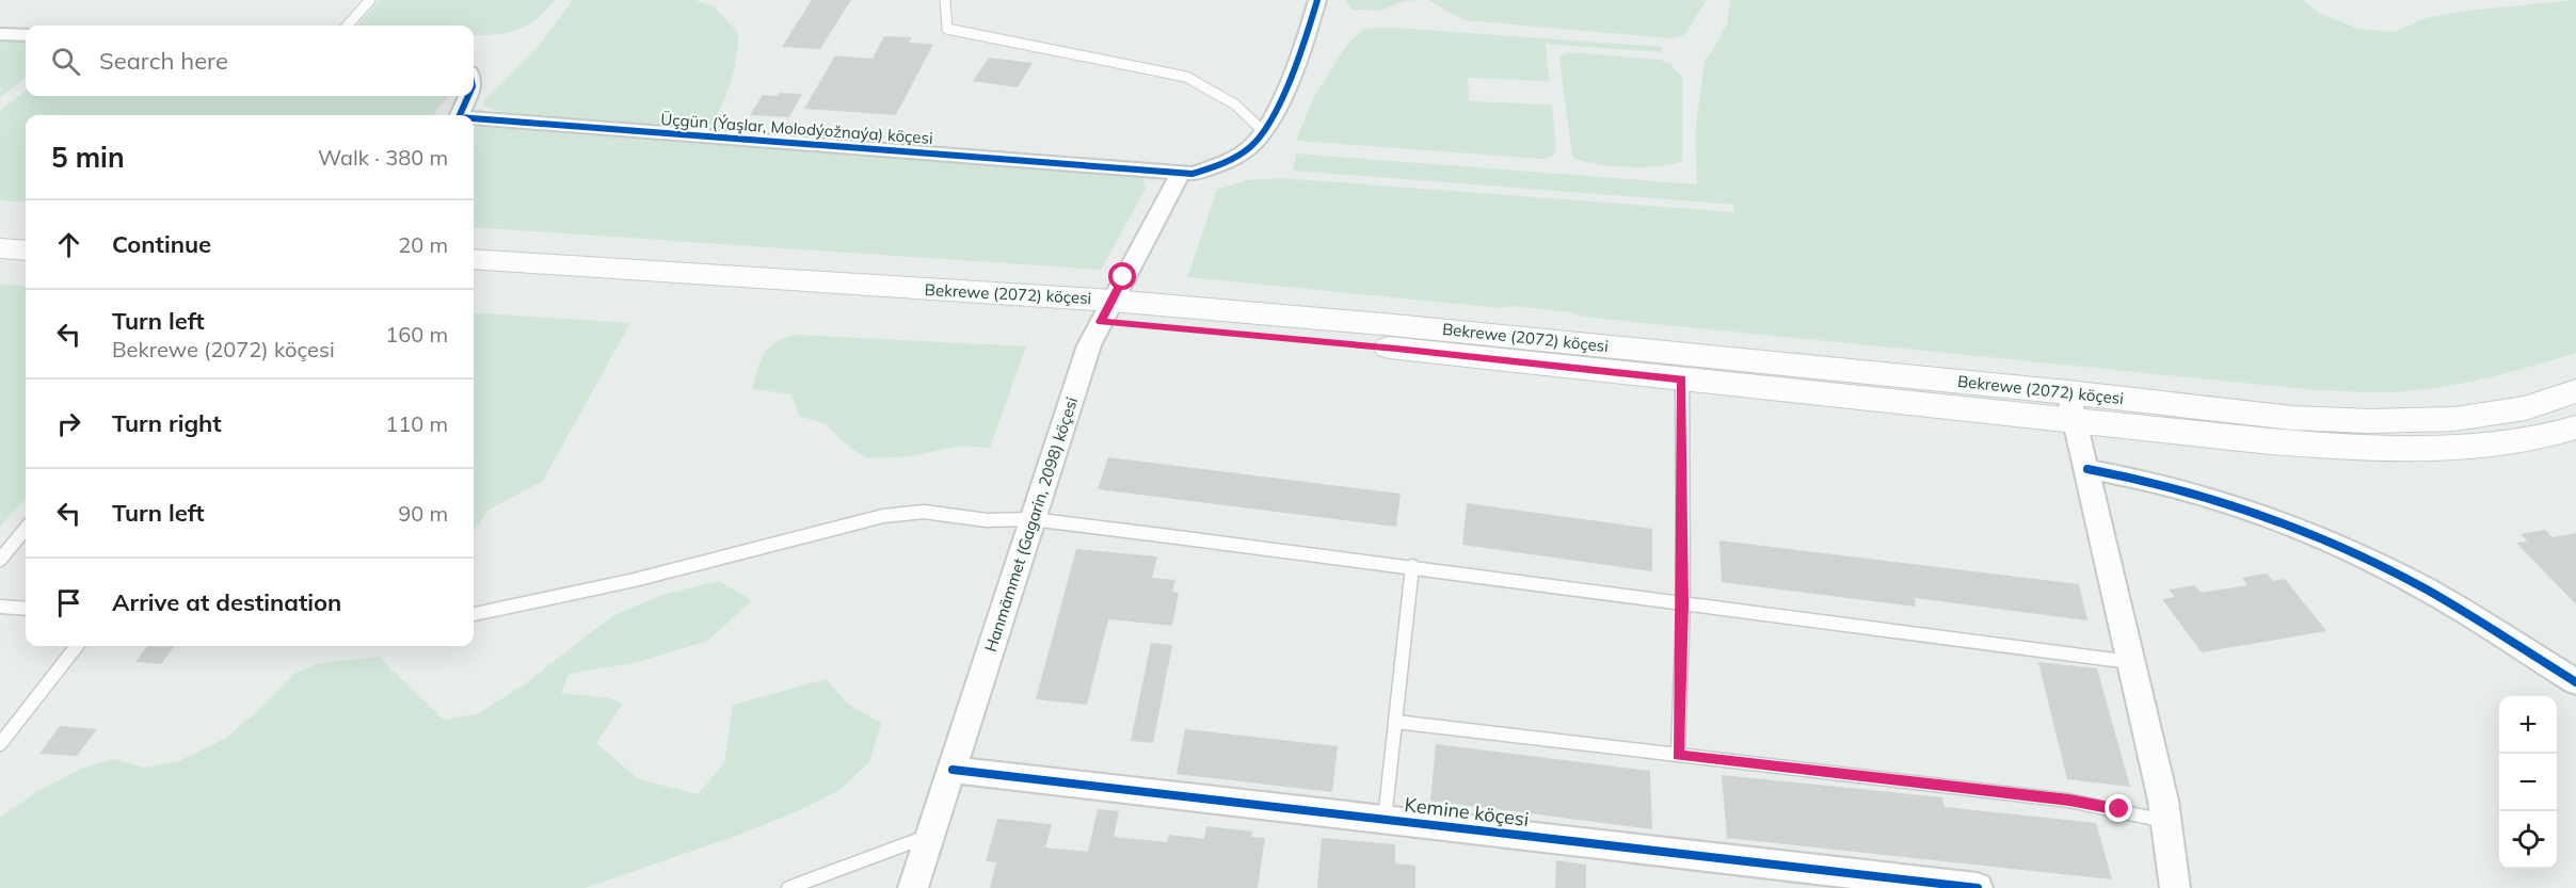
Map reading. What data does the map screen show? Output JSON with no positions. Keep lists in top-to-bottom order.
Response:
{
  "streets": {
    "main road": ["Bekrewe (2072) köçesi"],
    "street": ["Üçgün (Ýaşlar, Molodýožnaýa) köçesi", "Hanmämmet (Gagarin, 2098) köçesi", "Kemine köçesi"]
  },
  "crossings": [
    ["Üçgün (Ýaşlar, Molodýožnaýa) köçesi", "Hanmämmet (Gagarin, 2098) köçesi"],
    ["Bekrewe (2072) köçesi", "Hanmämmet (Gagarin, 2098) köçesi"],
    ["Hanmämmet (Gagarin, 2098) köçesi", "Kemine köçesi"]
  ],
  "page": {
    "search": "Search here",
    "heading": ["5 min", "Walk · 380 m"],
    "list": [
      ["Continue", "20 m"],
      ["Turn left", "Bekrewe (2072) köçesi", "160 m"],
      ["Turn right", "110 m"],
      ["Turn left", "90 m"],
      "Arrive at destination"
    ],
    "map_buttons": ["+", "−"]
  }
}
